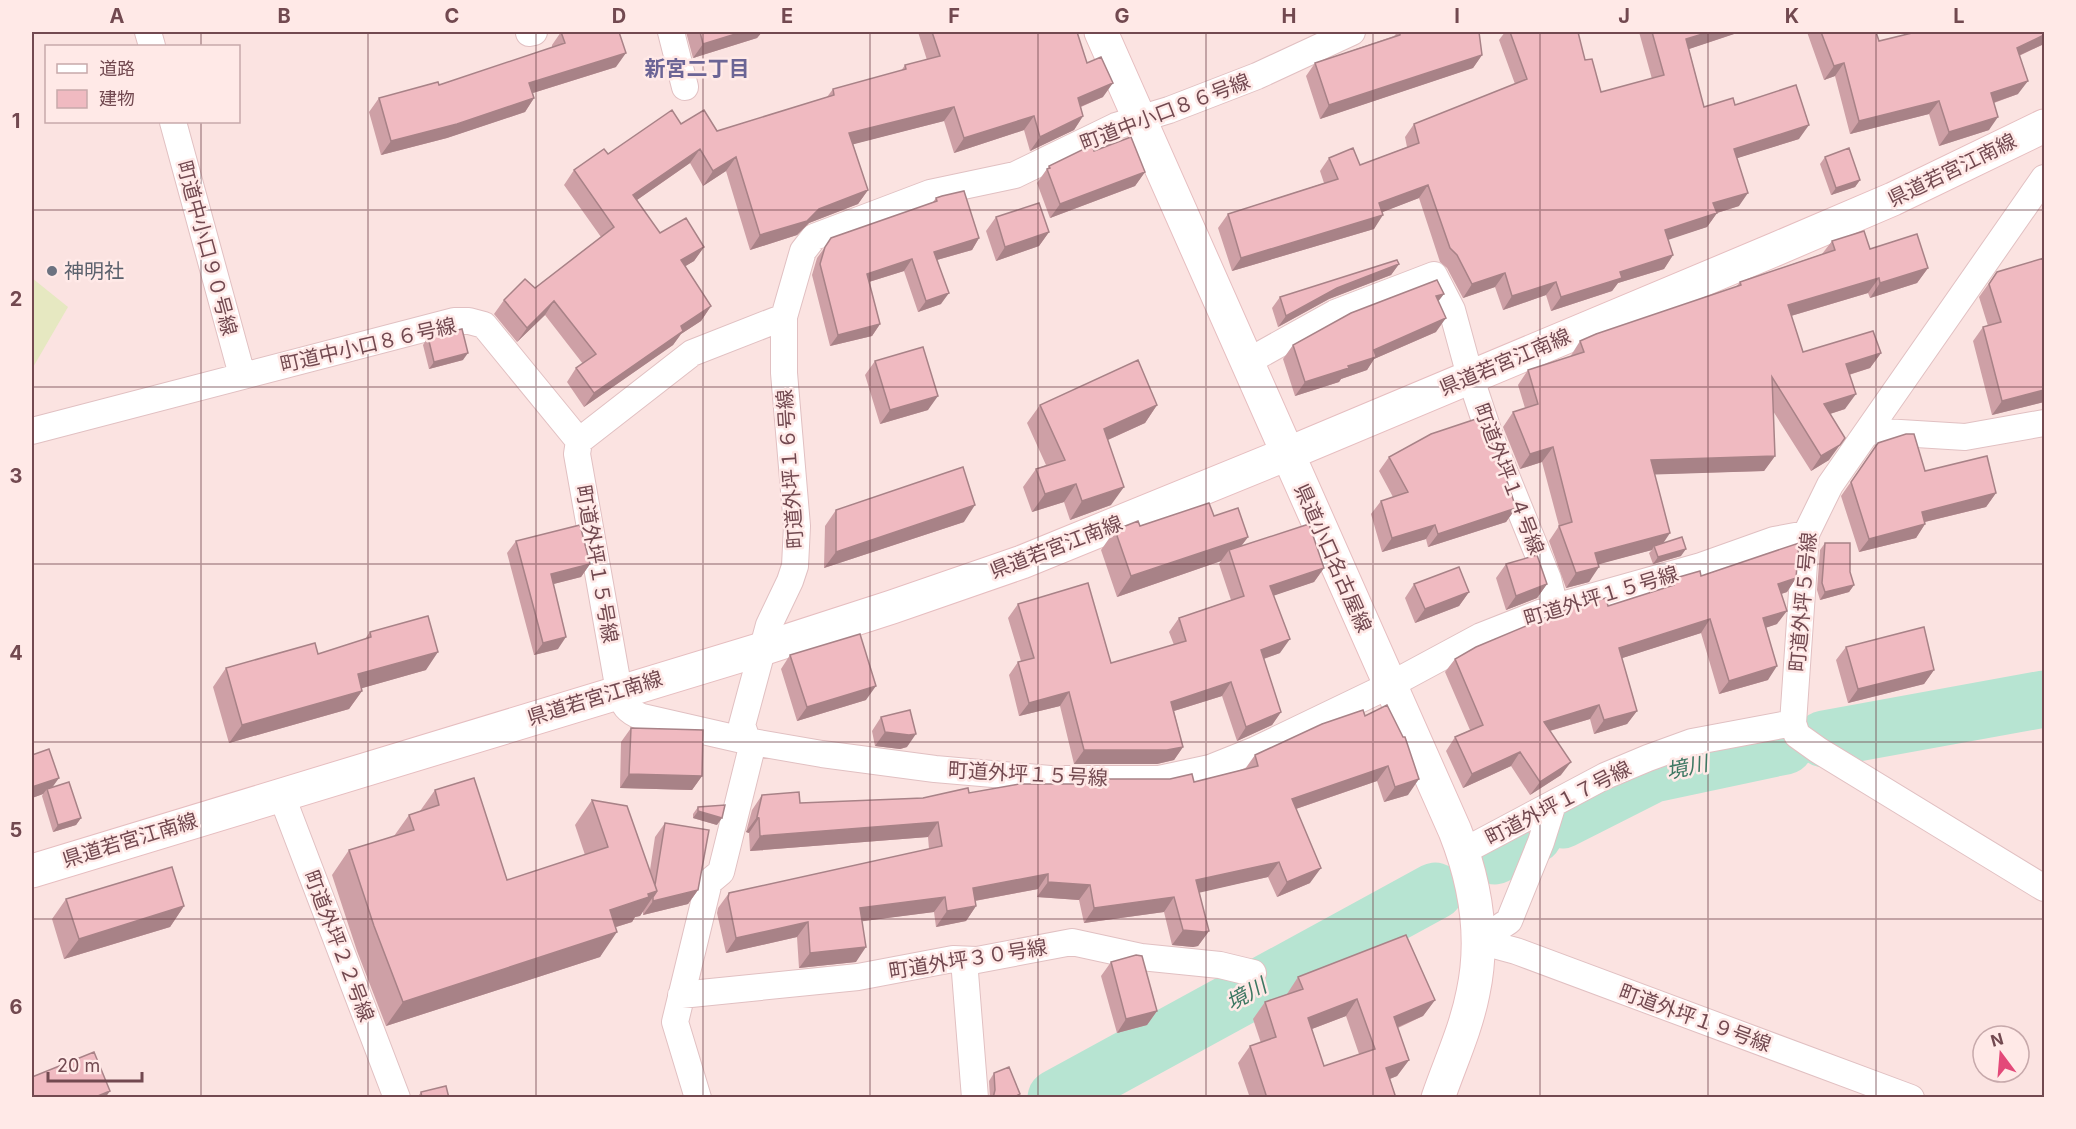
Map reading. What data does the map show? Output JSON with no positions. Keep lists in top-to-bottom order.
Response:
{
  "streets": {
    "main road": ["県道若宮江南線", "県道小口名古屋線"],
    "street": [
      "町道中小口８６号線",
      "町道中小口９０号線",
      "町道外坪１６号線",
      "町道外坪１４号線",
      "町道外坪１５号線",
      "町道外坪５号線",
      "町道外坪１７号線",
      "町道外坪２２号線",
      "町道外坪３０号線",
      "町道外坪１９号線"
    ]
  },
  "crossings": [
    ["町道中小口８６号線", "町道中小口９０号線"],
    ["町道中小口８６号線", "町道外坪１６号線"],
    ["町道中小口８６号線", "県道小口名古屋線"],
    ["町道中小口８６号線", "町道外坪１５号線"],
    ["県道若宮江南線", "町道外坪１６号線"],
    ["県道若宮江南線", "町道外坪１４号線"],
    ["県道若宮江南線", "県道小口名古屋線"],
    ["県道若宮江南線", "町道外坪１５号線"],
    ["県道若宮江南線", "町道外坪２２号線"],
    ["町道外坪１６号線", "町道外坪１５号線"],
    ["町道外坪１６号線", "町道外坪３０号線"],
    ["町道外坪１４号線", "県道小口名古屋線"],
    ["町道外坪１４号線", "町道外坪１５号線"],
    ["県道小口名古屋線", "町道外坪１５号線"],
    ["県道小口名古屋線", "町道外坪１７号線"],
    ["県道小口名古屋線", "町道外坪１９号線"],
    ["町道外坪１５号線", "町道外坪５号線"],
    ["町道外坪５号線", "町道外坪１７号線"]
  ],
  "districts": ["新宮二丁目"],
  "water": ["境川"],
  "places": ["神明社"],
  "legend": ["道路", "建物"],
  "scale_bar": "20 m",
  "north": "top",
  "grid": {
    "columns": [
      "A",
      "B",
      "C",
      "D",
      "E",
      "F",
      "G",
      "H",
      "I",
      "J",
      "K",
      "L"
    ],
    "rows": [
      "1",
      "2",
      "3",
      "4",
      "5",
      "6"
    ]
  }
}
